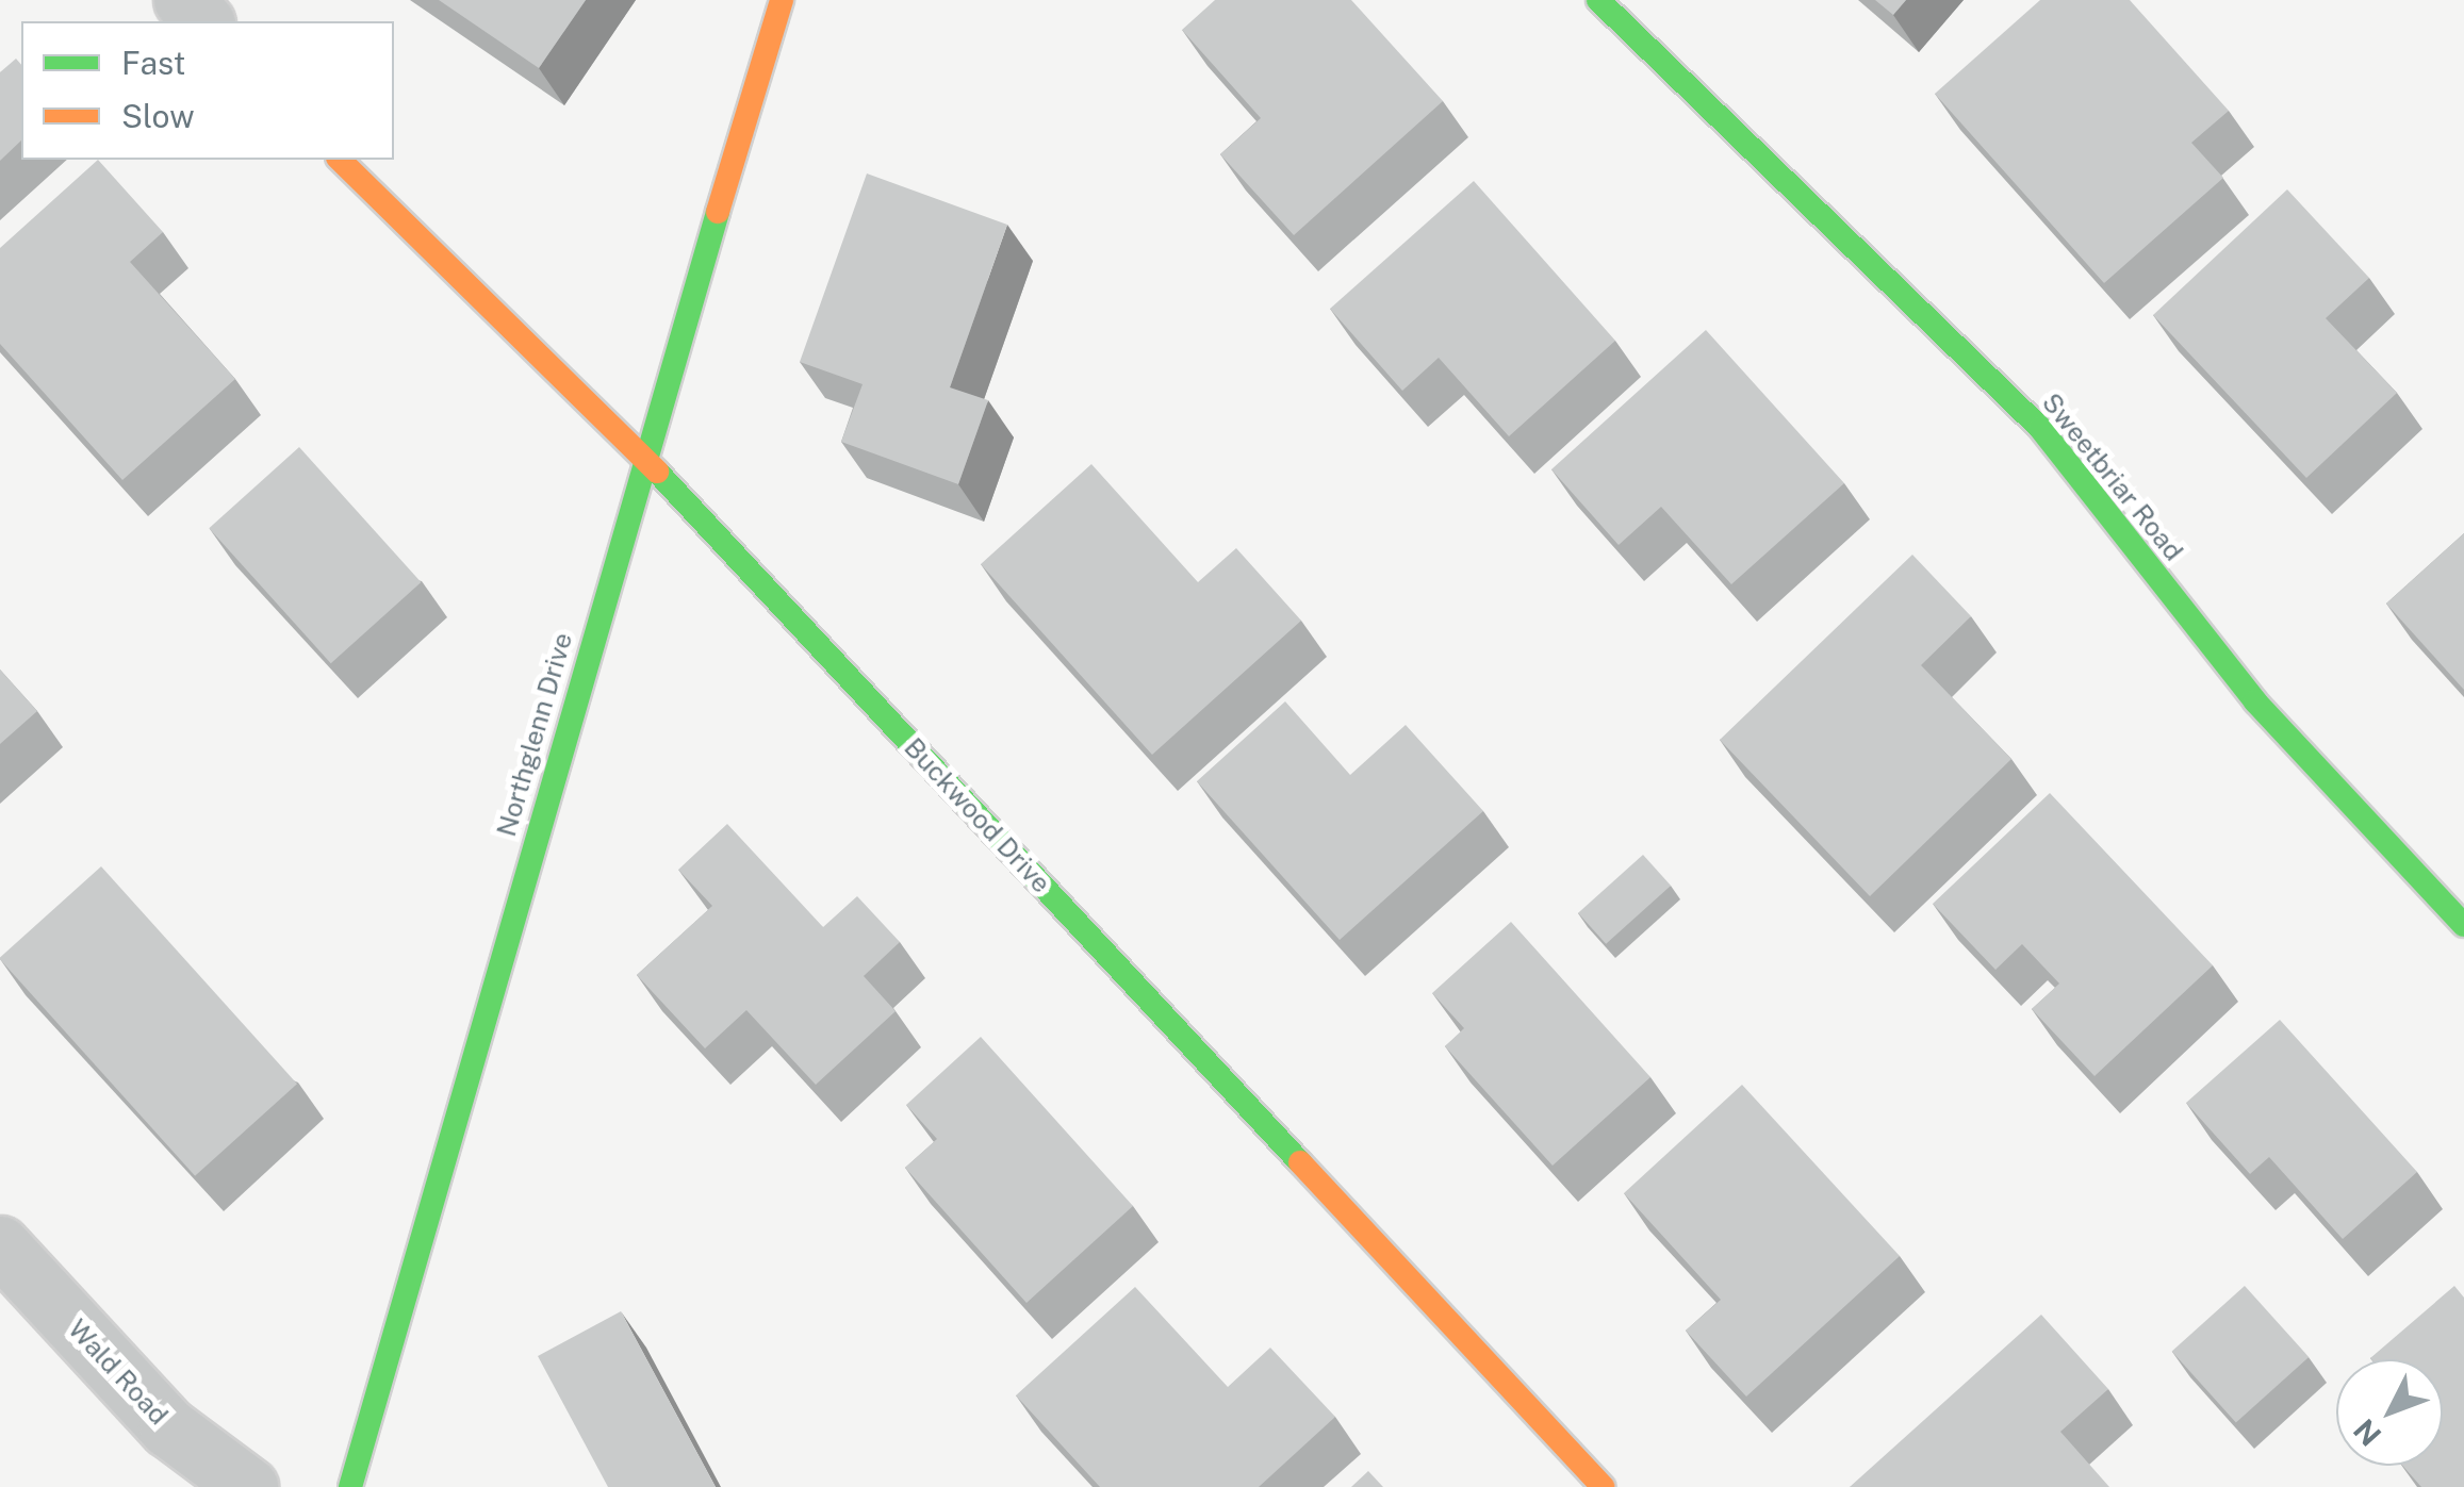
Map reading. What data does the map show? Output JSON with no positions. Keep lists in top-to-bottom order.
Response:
{
  "streets": {
    "street": [
      "Sweetbriar Road",
      "Northglenn Drive",
      "Buckwood Drive",
      "Wald Road"
    ]
  },
  "crossings": [
    ["Northglenn Drive", "Buckwood Drive"]
  ],
  "legend": ["Fast", "Slow"],
  "north": "bottom left"
}
